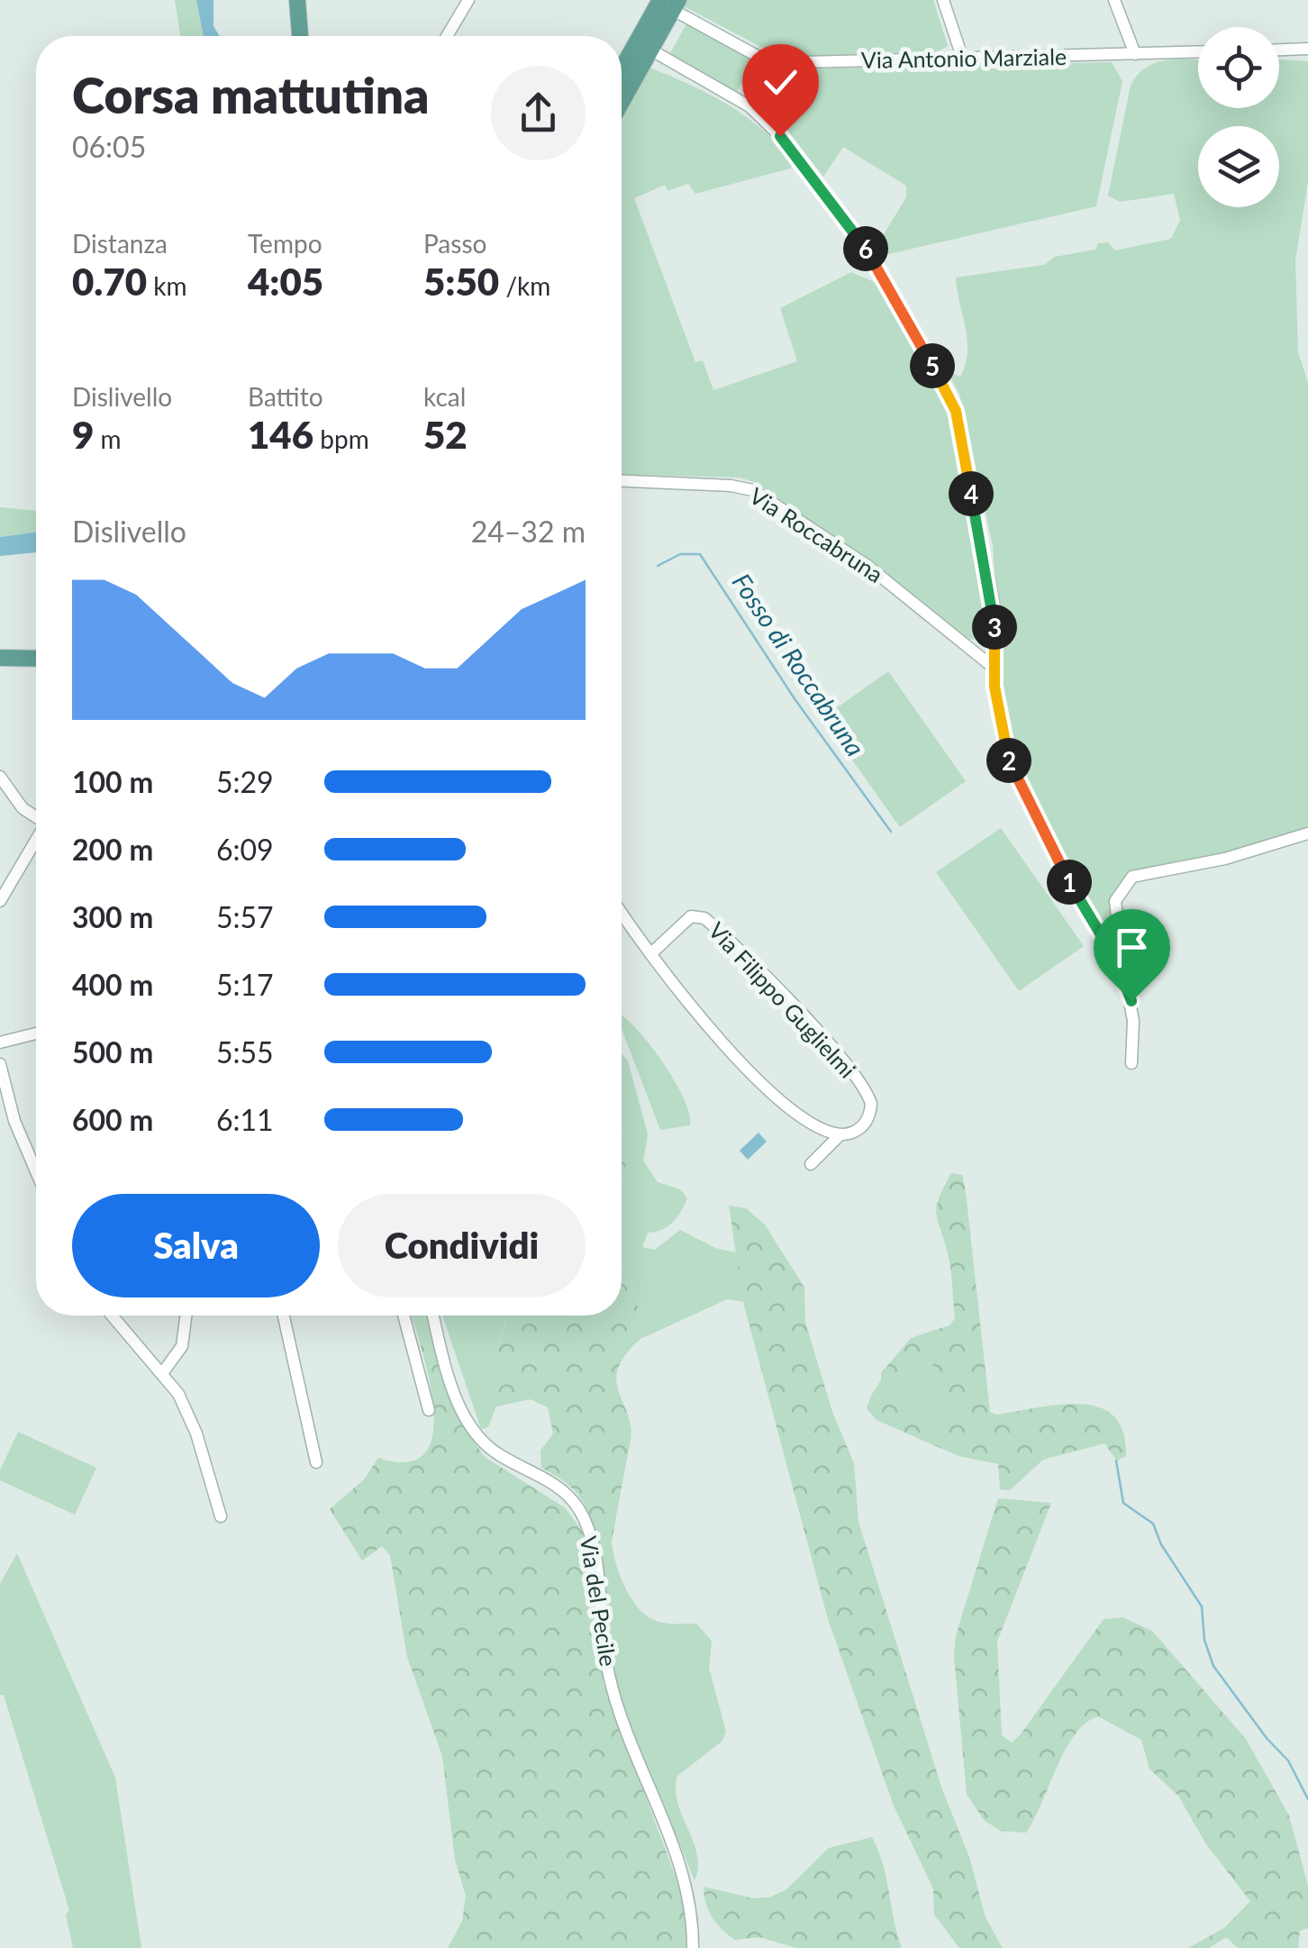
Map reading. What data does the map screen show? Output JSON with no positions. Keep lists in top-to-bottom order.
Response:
{
  "streets": {
    "street": [
      "Via Antonio Marziale",
      "Via Roccabruna",
      "Via Filippo Guglielmi",
      "Via del Pecile"
    ]
  },
  "water": ["Fosso di Roccabruna"],
  "page": {
    "heading": ["Corsa mattutina", "06:05"],
    "stats": [
      ["Distanza", "0.70 km"],
      ["Tempo", "4:05"],
      ["Passo", "5:50 /km"],
      ["Dislivello", "9 m"],
      ["Battito", "146 bpm"],
      ["kcal", "52"]
    ],
    "pins": [
      "6",
      "5",
      "4",
      "3",
      "2",
      "1"
    ],
    "chart": ["Dislivello", "24–32 m"],
    "list": [
      {
        "name": "100 m",
        "note": "5:29"
      },
      {
        "name": "200 m",
        "note": "6:09"
      },
      {
        "name": "300 m",
        "note": "5:57"
      },
      {
        "name": "400 m",
        "note": "5:17"
      },
      {
        "name": "500 m",
        "note": "5:55"
      },
      {
        "name": "600 m",
        "note": "6:11"
      }
    ],
    "buttons": ["Salva", "Condividi"]
  }
}
